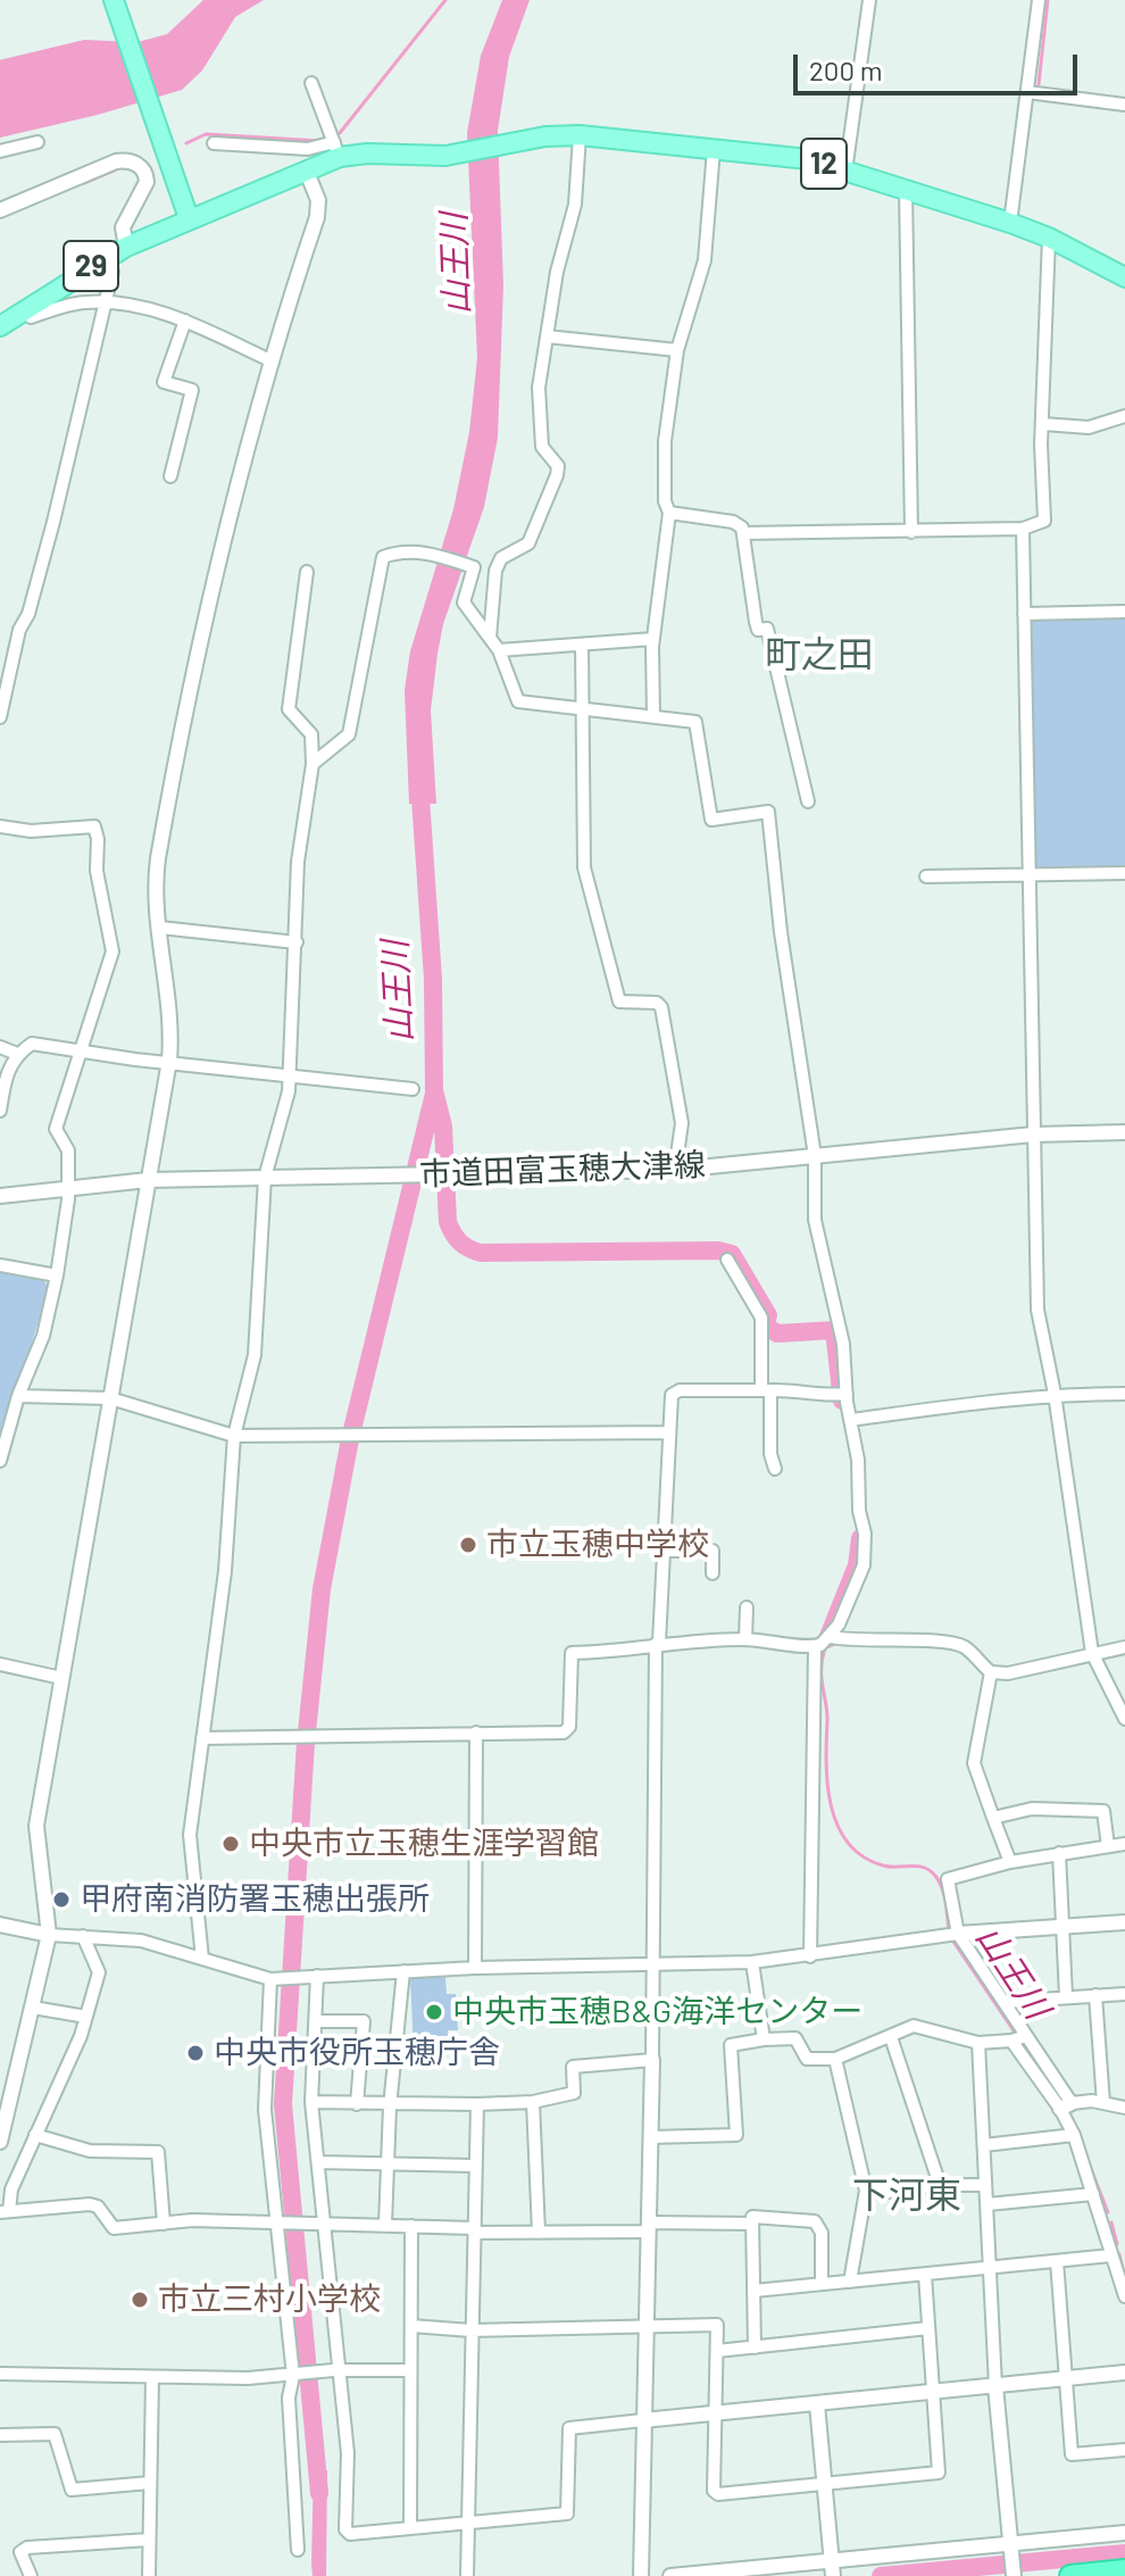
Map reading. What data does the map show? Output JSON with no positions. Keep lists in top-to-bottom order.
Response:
{
  "streets": {
    "main road": ["12", "29"],
    "street": ["市道田富玉穂大津線"]
  },
  "crossings": [
    ["12", "29"]
  ],
  "districts": ["町之田", "下河東"],
  "water": ["山王川"],
  "places": [
    "市立玉穂中学校",
    "中央市立玉穂生涯学習館",
    "甲府南消防署玉穂出張所",
    "中央市玉穂B&G海洋センター",
    "中央市役所玉穂庁舎",
    "市立三村小学校"
  ],
  "scale_bar": "200 m"
}
